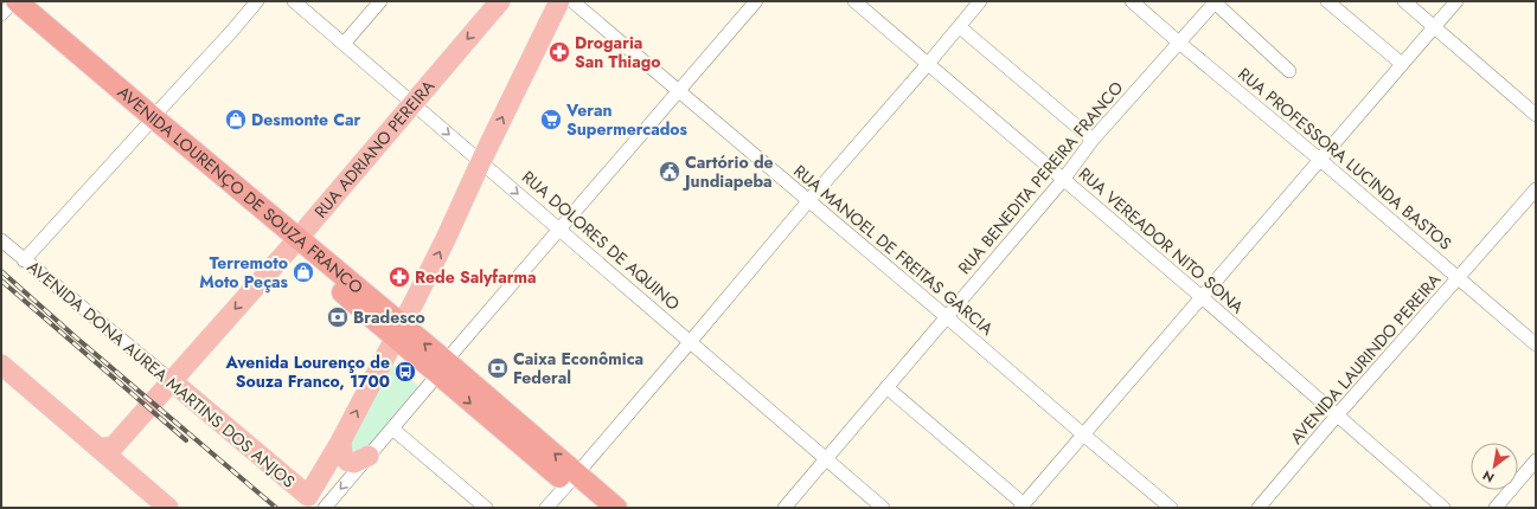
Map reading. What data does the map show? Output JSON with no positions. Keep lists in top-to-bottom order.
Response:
{
  "streets": {
    "highway": ["AVENIDA LOURENÇO DE SOUZA FRANCO"],
    "main road": ["RUA ADRIANO PEREIRA", "AVENIDA DONA AUREA MARTINS DOS ANJOS"],
    "street": [
      "RUA PROFESSORA LUCINDA BASTOS",
      "RUA BENEDITA PEREIRA FRANCO",
      "RUA DOLORES DE AQUINO",
      "RUA VEREADOR NITO SONA",
      "RUA MANOEL DE FREITAS GARCIA",
      "AVENIDA LAURINDO PEREIRA"
    ]
  },
  "crossings": [
    ["RUA ADRIANO PEREIRA", "AVENIDA LOURENÇO DE SOUZA FRANCO"],
    ["RUA ADRIANO PEREIRA", "RUA DOLORES DE AQUINO"],
    ["RUA ADRIANO PEREIRA", "AVENIDA DONA AUREA MARTINS DOS ANJOS"],
    ["RUA PROFESSORA LUCINDA BASTOS", "RUA BENEDITA PEREIRA FRANCO"],
    ["RUA PROFESSORA LUCINDA BASTOS", "AVENIDA LAURINDO PEREIRA"],
    ["RUA BENEDITA PEREIRA FRANCO", "RUA DOLORES DE AQUINO"],
    ["RUA BENEDITA PEREIRA FRANCO", "RUA VEREADOR NITO SONA"],
    ["RUA BENEDITA PEREIRA FRANCO", "RUA MANOEL DE FREITAS GARCIA"],
    ["RUA VEREADOR NITO SONA", "AVENIDA LAURINDO PEREIRA"]
  ],
  "places": {
    "pharmacy": ["Drogaria San Thiago", "Rede Salyfarma"],
    "shop": ["Desmonte Car", "Terremoto Moto Peças"],
    "supermarket": ["Veran Supermercados"],
    "public building": ["Cartório de Jundiapeba"],
    "bank": ["Bradesco", "Caixa Econômica Federal"],
    "bus stop": ["Avenida Lourenço de Souza Franco, 1700"]
  },
  "north": "bottom left"
}
